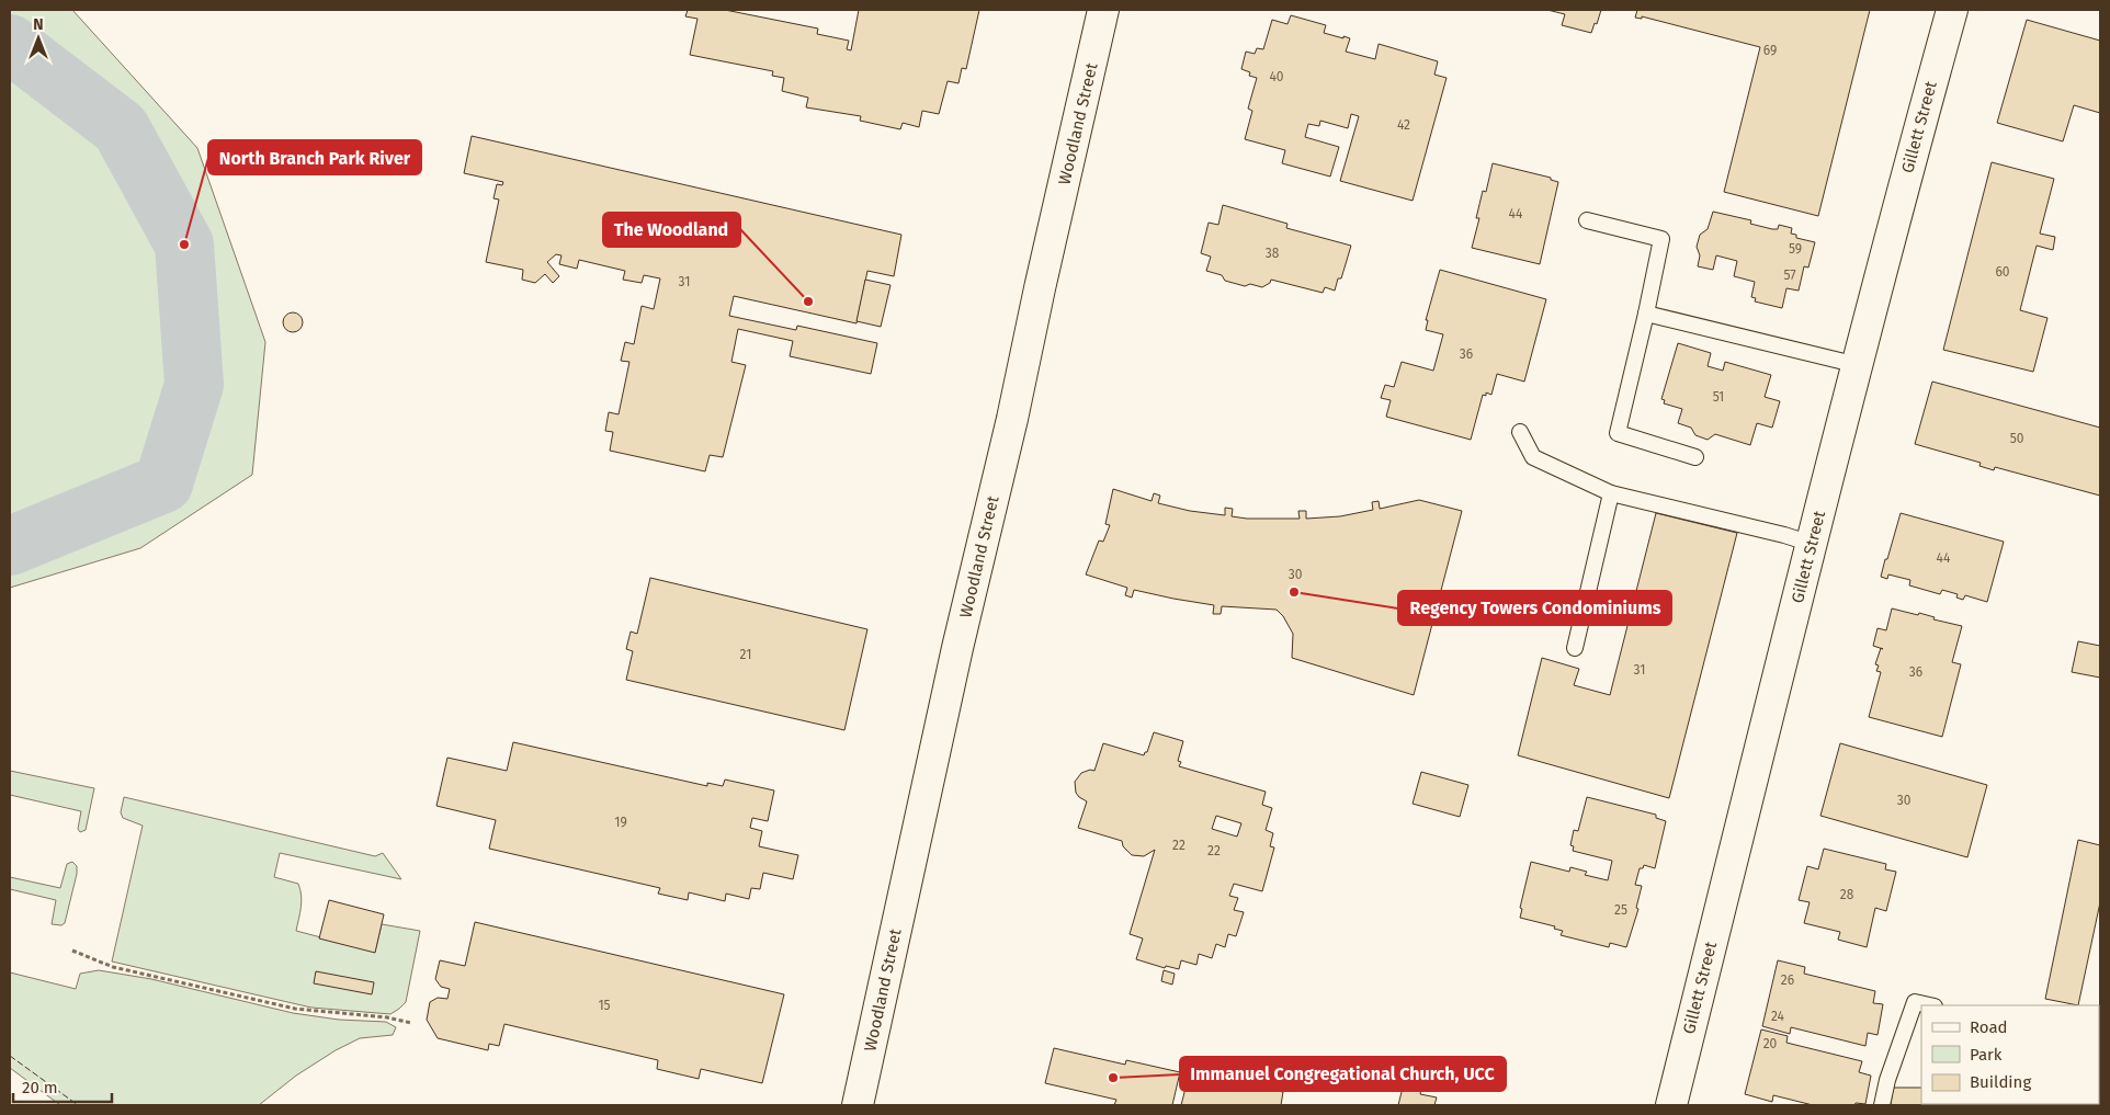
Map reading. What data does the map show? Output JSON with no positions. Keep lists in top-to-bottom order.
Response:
{
  "streets": {
    "street": ["Woodland Street", "Gillett Street"]
  },
  "places": [
    "North Branch Park River",
    "The Woodland",
    "Regency Towers Condominiums",
    "Immanuel Congregational Church, UCC"
  ],
  "house_numbers": [
    "69",
    "40",
    "42",
    "44",
    "59",
    "38",
    "60",
    "57",
    "31",
    "36",
    "51",
    "50",
    "44",
    "30",
    "21",
    "31",
    "36",
    "30",
    "19",
    "22",
    "22",
    "28",
    "25",
    "26",
    "15",
    "24",
    "20"
  ],
  "legend": ["Road", "Park", "Building"],
  "scale_bar": "20 m",
  "north": "top"
}
